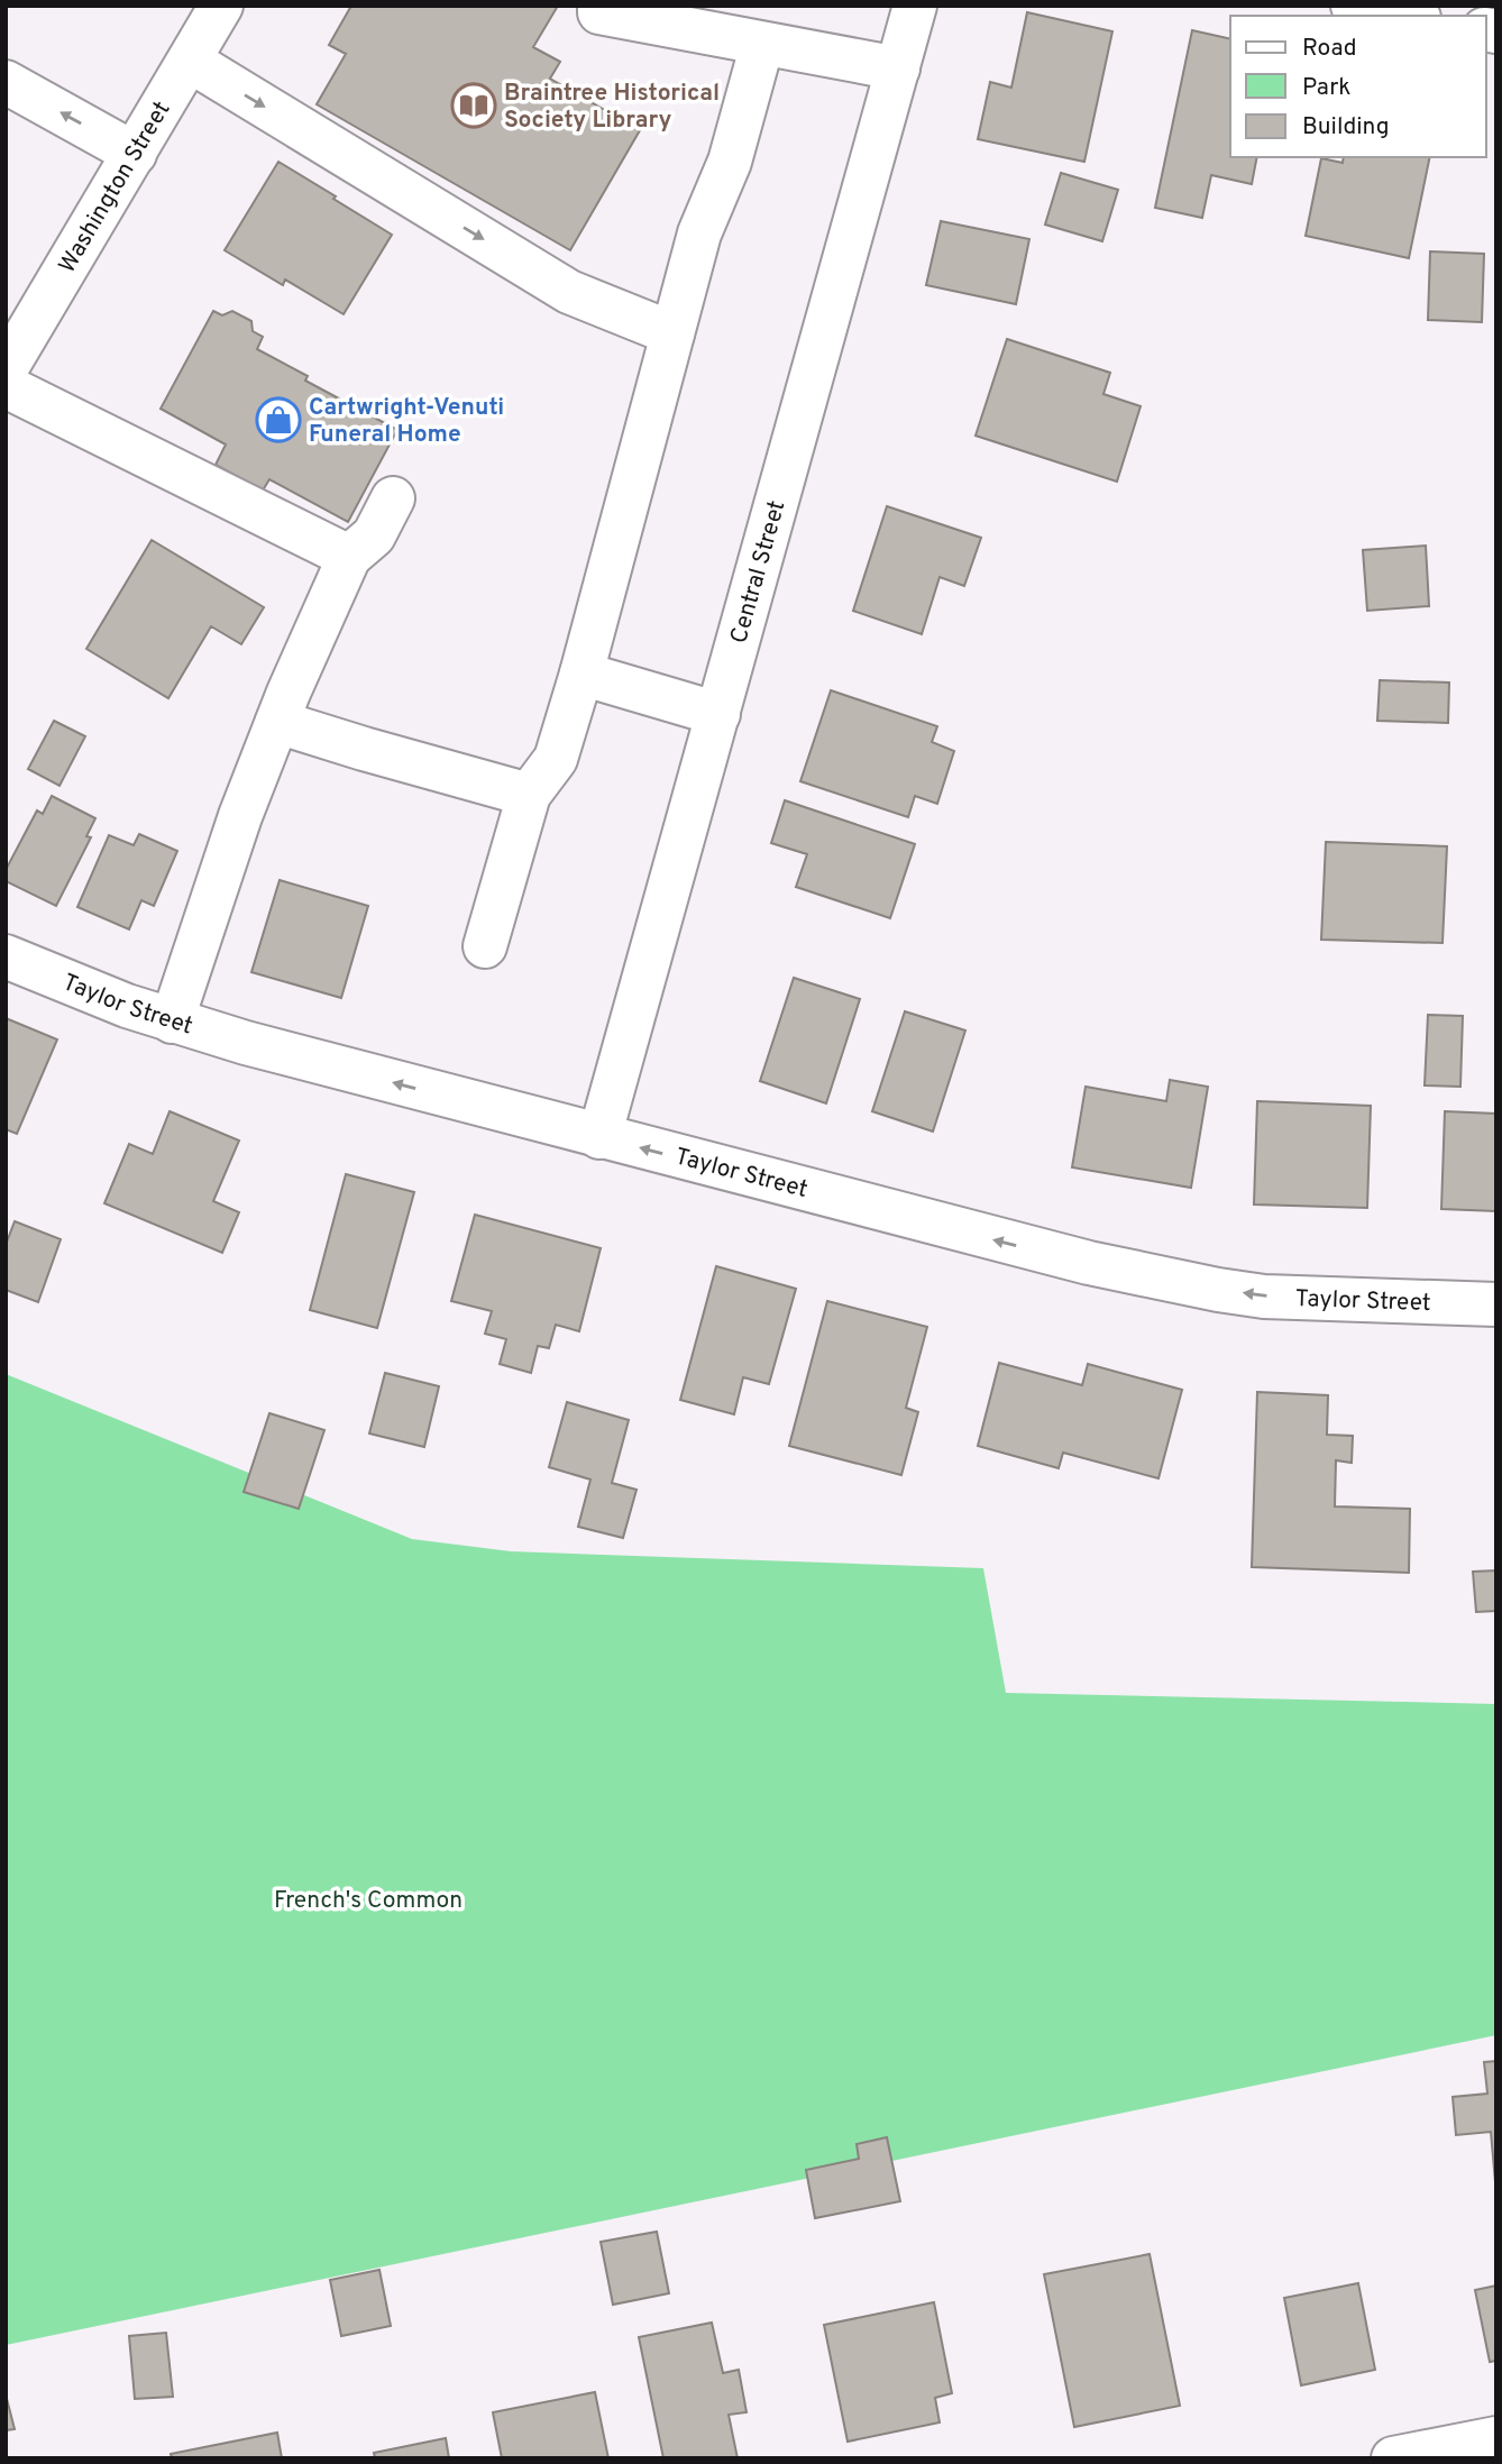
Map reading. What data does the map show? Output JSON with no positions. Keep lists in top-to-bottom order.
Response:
{
  "streets": {
    "street": ["Washington Street", "Central Street", "Taylor Street"]
  },
  "crossings": [
    ["Central Street", "Taylor Street"]
  ],
  "one_way": ["Taylor Street"],
  "parks": ["French's Common"],
  "places": {
    "library": ["Braintree Historical Society Library"],
    "shop": ["Cartwright-Venuti Funeral Home"]
  },
  "legend": ["Road", "Park", "Building"]
}
